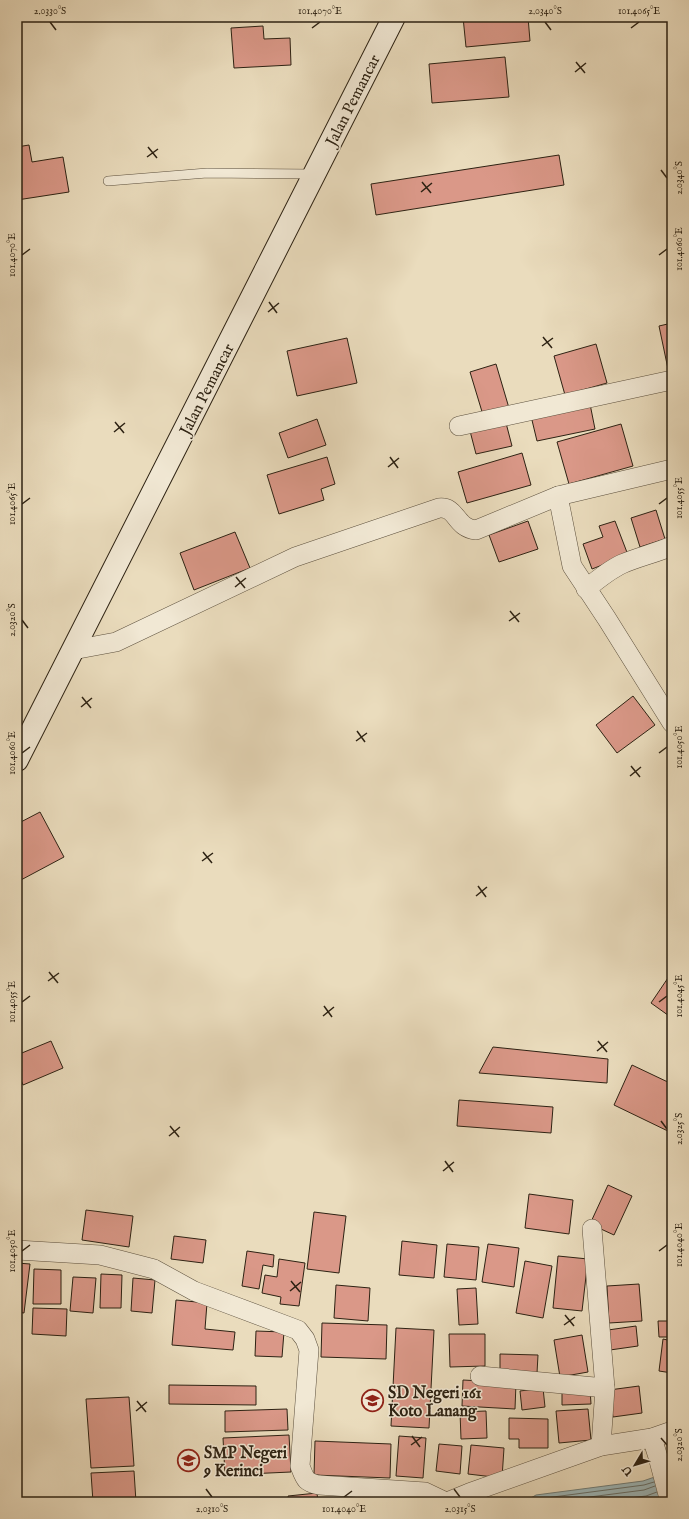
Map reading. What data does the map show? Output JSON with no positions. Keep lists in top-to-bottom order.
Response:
{
  "streets": {
    "main road": ["Jalan Pemancar"]
  },
  "places": {
    "school or university": ["SD Negeri 161 Koto Lanang", "SMP Negeri 9 Kerinci"]
  },
  "north": "bottom left",
  "coordinates": [
    "2.0330°S",
    "101.4070°E",
    "2.0340°S",
    "101.4065°E",
    "101.4060°E",
    "101.4055°E",
    "2.0320°S",
    "101.4050°E",
    "101.4045°E",
    "2.0325°S",
    "101.4040°E",
    "2.0310°S",
    "2.0315°S"
  ]
}
